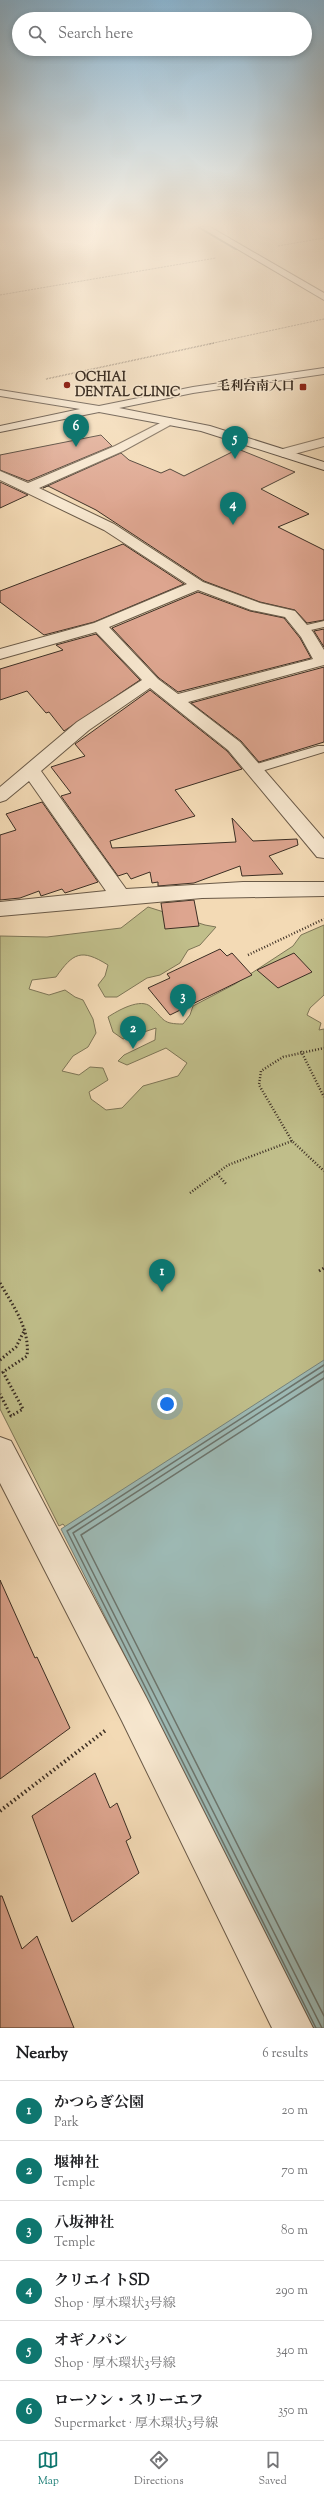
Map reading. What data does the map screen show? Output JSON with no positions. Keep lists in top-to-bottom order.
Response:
{
  "places": {
    "other": ["OCHIAI DENTAL CLINIC"],
    "transit": ["毛利台南入口"]
  },
  "page": {
    "search": "Search here",
    "pins": [
      "6",
      "5",
      "4",
      "3",
      "2",
      "1"
    ],
    "heading": ["Nearby", "6 results"],
    "list": [
      {
        "mark": "1",
        "name": "かつらぎ公園",
        "note": "Park",
        "value": "20 m"
      },
      {
        "mark": "2",
        "name": "堰神社",
        "note": "Temple",
        "value": "70 m"
      },
      {
        "mark": "3",
        "name": "八坂神社",
        "note": "Temple",
        "value": "80 m"
      },
      {
        "mark": "4",
        "name": "クリエイトSD",
        "note": "Shop · 厚木環状3号線",
        "value": "290 m"
      },
      {
        "mark": "5",
        "name": "オギノパン",
        "note": "Shop · 厚木環状3号線",
        "value": "340 m"
      },
      {
        "mark": "6",
        "name": "ローソン・スリーエフ",
        "note": "Supermarket · 厚木環状3号線",
        "value": "350 m"
      }
    ],
    "nav": ["Map", "Directions", "Saved"]
  }
}
